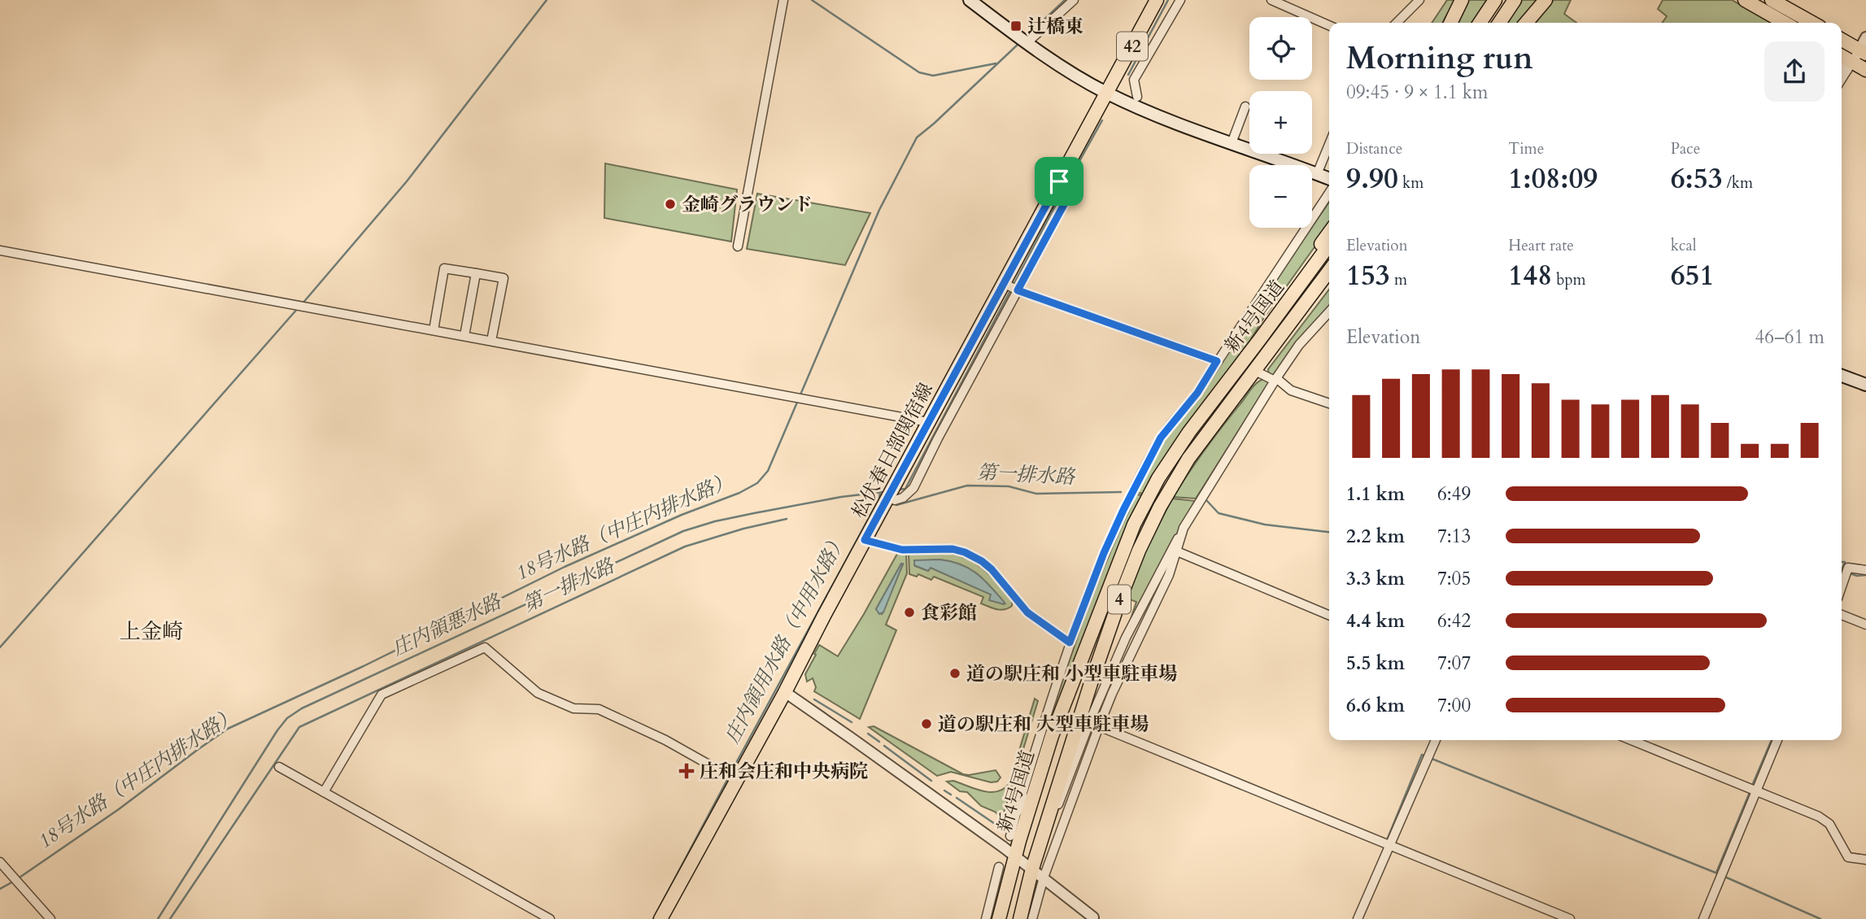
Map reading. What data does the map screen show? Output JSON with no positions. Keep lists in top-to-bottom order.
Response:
{
  "streets": {
    "main road": [
      "42",
      "新4号国道",
      "松伏春日部関宿線",
      "4"
    ]
  },
  "districts": ["上金崎"],
  "water": [
    "第一排水路",
    "18号水路（中庄内排水路）",
    "庄内領悪水路",
    "庄内領用水路（中用水路）"
  ],
  "places": {
    "transit": ["辻橋東"],
    "other": [
      "金崎グラウンド",
      "食彩館",
      "道の駅庄和 小型車駐車場",
      "道の駅庄和 大型車駐車場"
    ],
    "health": ["庄和会庄和中央病院"]
  },
  "page": {
    "map_buttons": ["+", "−"],
    "heading": ["Morning run", "09:45 · 9 × 1.1 km"],
    "stats": [
      ["Distance", "9.90 km"],
      ["Time", "1:08:09"],
      ["Pace", "6:53 /km"],
      ["Elevation", "153 m"],
      ["Heart rate", "148 bpm"],
      ["kcal", "651"]
    ],
    "chart": ["Elevation", "46–61 m"],
    "list": [
      {
        "name": "1.1 km",
        "note": "6:49"
      },
      {
        "name": "2.2 km",
        "note": "7:13"
      },
      {
        "name": "3.3 km",
        "note": "7:05"
      },
      {
        "name": "4.4 km",
        "note": "6:42"
      },
      {
        "name": "5.5 km",
        "note": "7:07"
      },
      {
        "name": "6.6 km",
        "note": "7:00"
      }
    ]
  }
}
